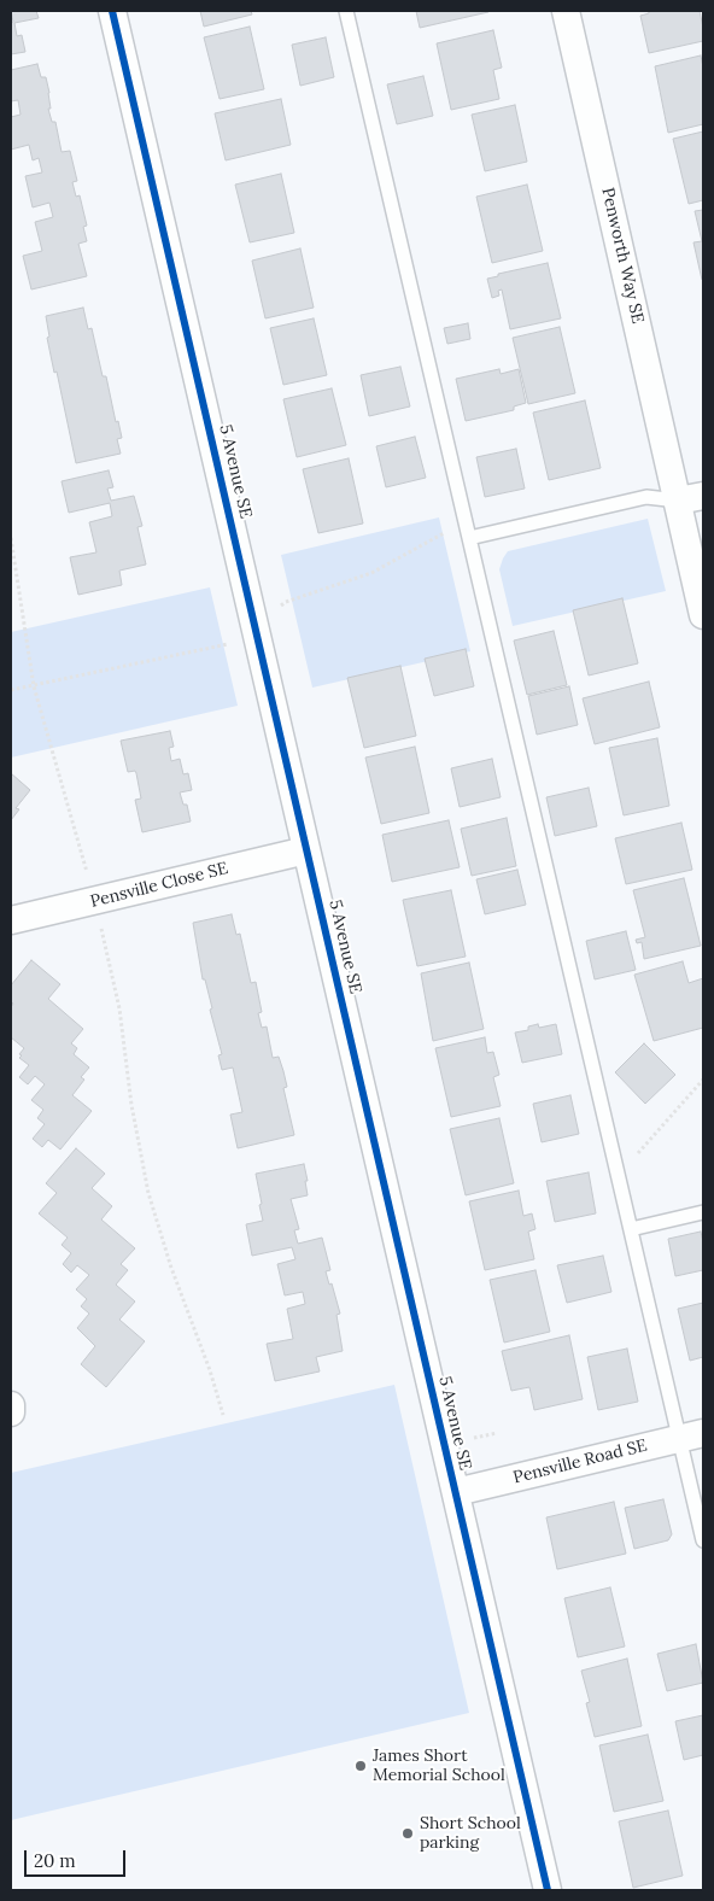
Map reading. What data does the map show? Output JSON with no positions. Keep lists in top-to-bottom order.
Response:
{
  "streets": {
    "street": [
      "Penworth Way SE",
      "5 Avenue SE",
      "Pensville Close SE",
      "Pensville Road SE"
    ]
  },
  "crossings": [
    ["5 Avenue SE", "Pensville Close SE"],
    ["5 Avenue SE", "Pensville Road SE"]
  ],
  "places": ["James Short Memorial School", "Short School parking"],
  "scale_bar": "20 m"
}
